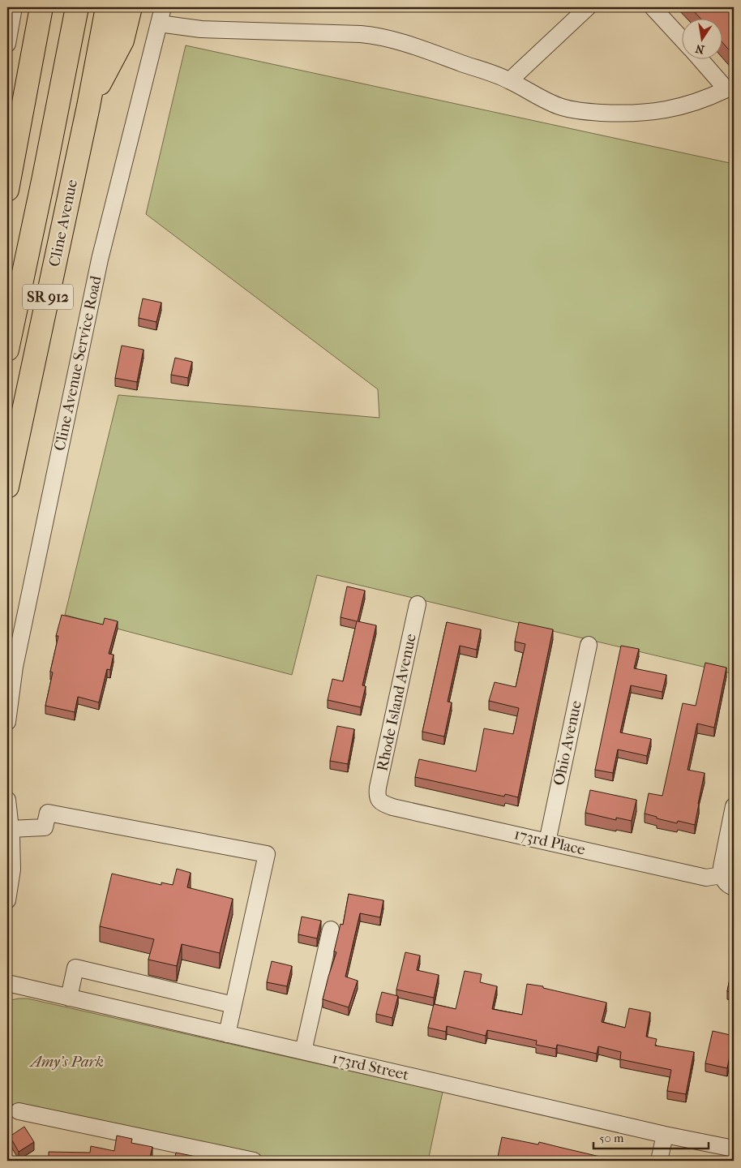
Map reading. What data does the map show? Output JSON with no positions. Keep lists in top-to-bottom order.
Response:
{
  "streets": {
    "highway": ["Cline Avenue", "SR 912"],
    "street": [
      "Cline Avenue Service Road",
      "Rhode Island Avenue",
      "Ohio Avenue",
      "173rd Place",
      "173rd Street"
    ]
  },
  "crossings": [
    ["Rhode Island Avenue", "173rd Place"],
    ["Ohio Avenue", "173rd Place"]
  ],
  "parks": ["Amy's Park"],
  "scale_bar": "50 m",
  "north": "bottom"
}
